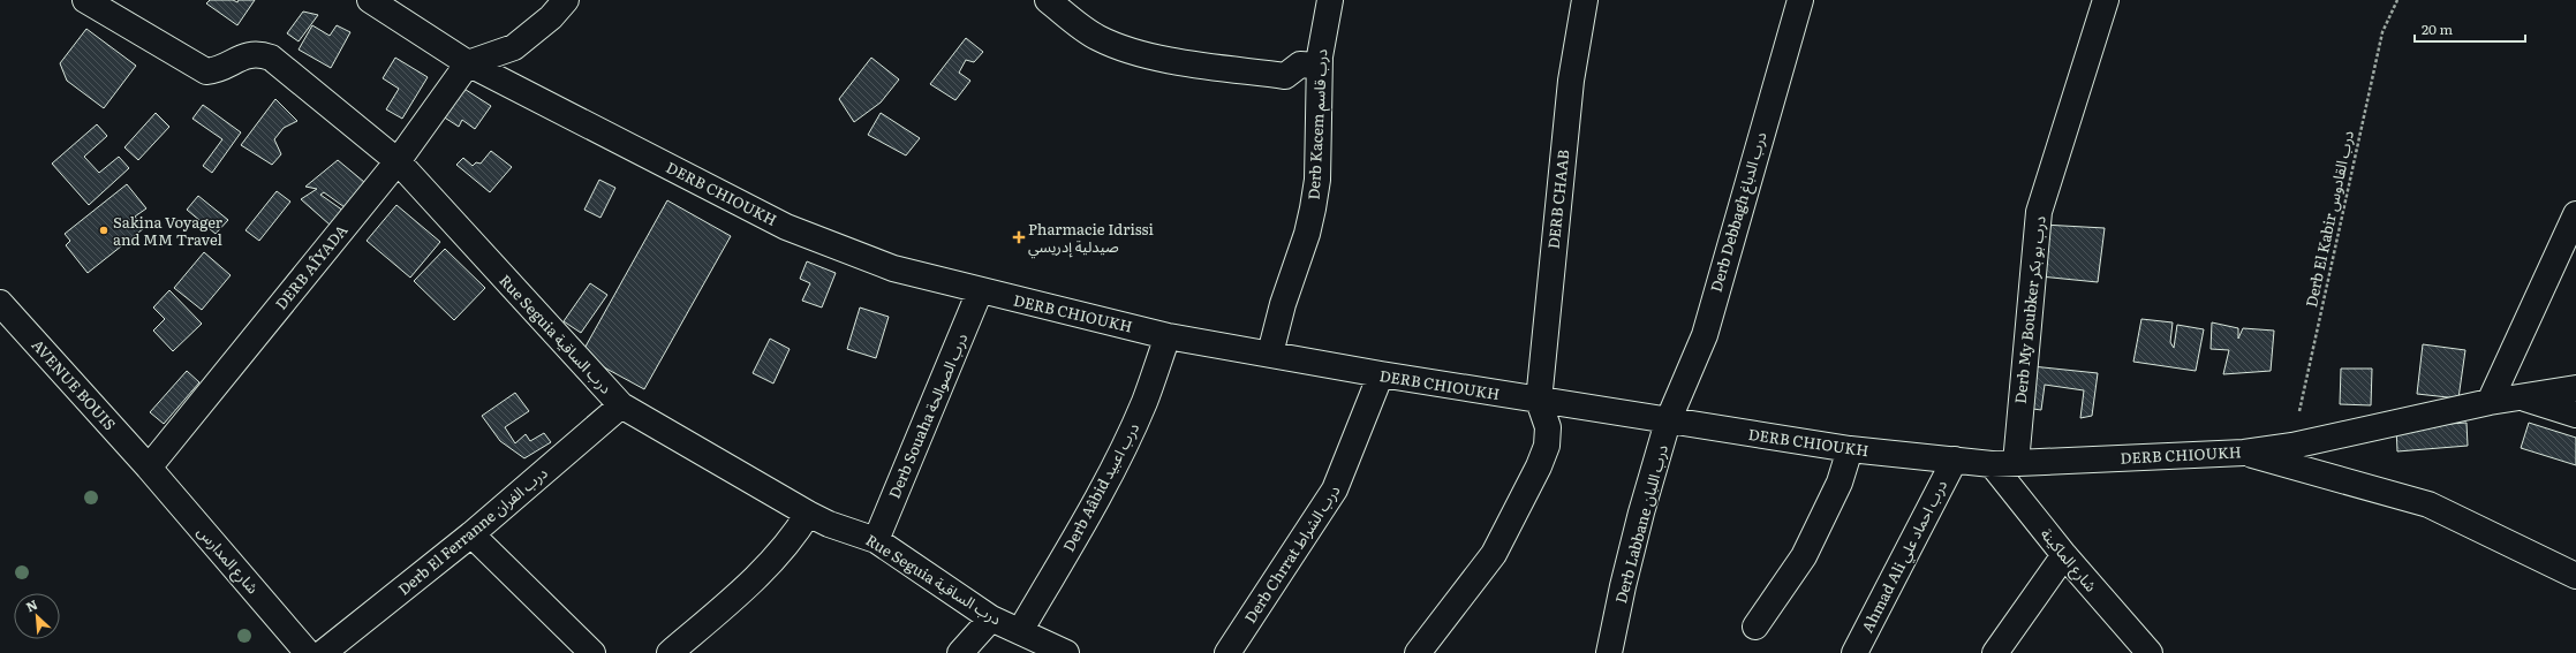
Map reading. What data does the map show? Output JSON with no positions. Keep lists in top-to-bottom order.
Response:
{
  "streets": {
    "street": [
      "Derb Kacem درب قاسم",
      "DERB CHIOUKH",
      "DERB CHAAB",
      "Derb Debbagh درب الدباغ",
      "DERB AÎYADA",
      "Derb My Boubker درب بو بكر",
      "Rue Seguia درب الساقية",
      "AVENUE BOUIS",
      "Derb Souaha درب الصوالحة",
      "Derb Aâbid درب اعبيد",
      "Derb Labbane درب اللبان",
      "Derb El Ferranne درب الفران",
      "Derb Chrrat درب الشراط",
      "Ahmad Ali درب احماد علي",
      "شارع المدارس",
      "شارع الماكينة"
    ],
    "path": ["Derb El Kabir درب القادوس"]
  },
  "crossings": [
    ["Derb Kacem درب قاسم", "DERB CHIOUKH"],
    ["DERB CHIOUKH", "DERB CHAAB"],
    ["DERB CHIOUKH", "Derb Debbagh درب الدباغ"],
    ["DERB CHIOUKH", "Derb El Kabir درب القادوس"],
    ["DERB CHIOUKH", "DERB AÎYADA"],
    ["DERB CHIOUKH", "Derb My Boubker درب بو بكر"],
    ["DERB CHIOUKH", "Derb Souaha درب الصوالحة"],
    ["DERB CHIOUKH", "Derb Aâbid درب اعبيد"],
    ["DERB CHIOUKH", "Derb Labbane درب اللبان"],
    ["DERB CHIOUKH", "Derb Chrrat درب الشراط"],
    ["DERB CHIOUKH", "Ahmad Ali درب احماد علي"],
    ["DERB CHIOUKH", "شارع الماكينة"],
    ["Derb Debbagh درب الدباغ", "Derb Labbane درب اللبان"],
    ["DERB AÎYADA", "Rue Seguia درب الساقية"],
    ["DERB AÎYADA", "AVENUE BOUIS"],
    ["DERB AÎYADA", "شارع المدارس"],
    ["Derb My Boubker درب بو بكر", "شارع الماكينة"],
    ["Rue Seguia درب الساقية", "Derb Souaha درب الصوالحة"],
    ["Rue Seguia درب الساقية", "Derb Aâbid درب اعبيد"],
    ["Rue Seguia درب الساقية", "Derb El Ferranne درب الفران"],
    ["AVENUE BOUIS", "شارع المدارس"]
  ],
  "places": {
    "other": ["Sakina Voyager and MM Travel"],
    "health": ["Pharmacie Idrissi صيدلية إدريسي"]
  },
  "scale_bar": "20 m",
  "north": "top left"
}
